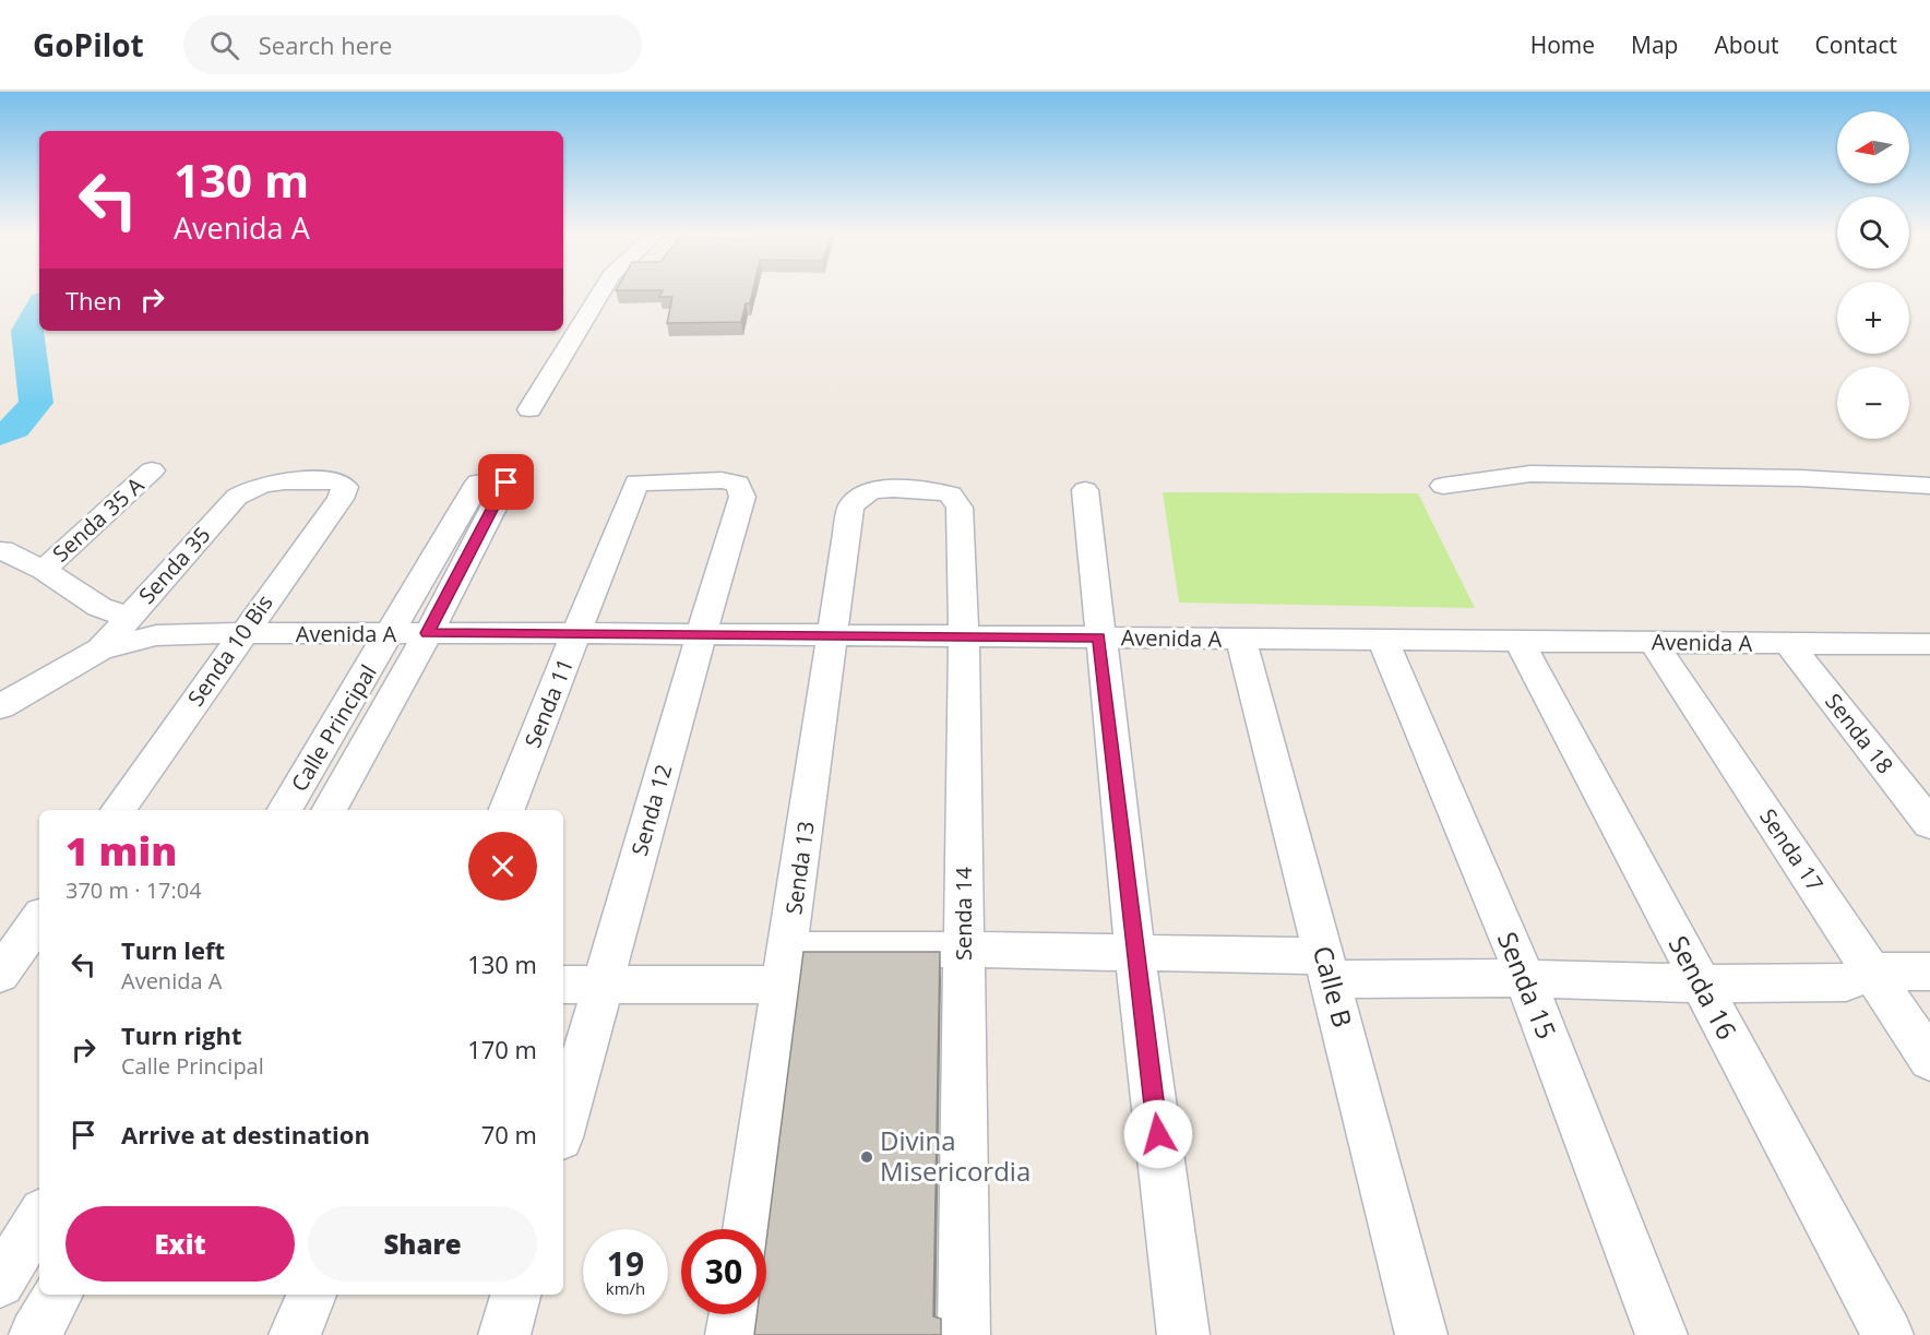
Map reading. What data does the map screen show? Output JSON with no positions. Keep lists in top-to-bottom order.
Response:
{
  "streets": {
    "street": [
      "Senda 35 A",
      "Senda 35",
      "Avenida A",
      "Senda 10 Bis",
      "Senda 11",
      "Calle Principal",
      "Senda 18",
      "Senda 12",
      "Senda 17",
      "Senda 13",
      "Senda 14",
      "Senda 15",
      "Calle B",
      "Senda 16"
    ]
  },
  "crossings": [
    ["Senda 35", "Avenida A"],
    ["Senda 35", "Senda 10 Bis"],
    ["Avenida A", "Senda 10 Bis"],
    ["Avenida A", "Senda 11"],
    ["Avenida A", "Calle Principal"],
    ["Avenida A", "Senda 18"],
    ["Avenida A", "Senda 12"],
    ["Avenida A", "Senda 17"],
    ["Avenida A", "Senda 13"],
    ["Avenida A", "Senda 14"],
    ["Avenida A", "Senda 15"],
    ["Avenida A", "Calle B"],
    ["Avenida A", "Senda 16"],
    ["Senda 11", "Senda 12"],
    ["Senda 13", "Senda 14"]
  ],
  "places": ["Divina Misericordia"],
  "north": "left",
  "page": {
    "header": "GoPilot",
    "search": "Search here",
    "nav": [
      "Home",
      "Map",
      "About",
      "Contact"
    ],
    "map_buttons": ["+", "−"],
    "turn": ["130 m", "Avenida A"],
    "then": "Then",
    "heading": ["1 min", "370 m · 17:04"],
    "list": [
      {
        "name": "Turn left",
        "note": "Avenida A",
        "value": "130 m"
      },
      {
        "name": "Turn right",
        "note": "Calle Principal",
        "value": "170 m"
      },
      {
        "name": "Arrive at destination",
        "value": "70 m"
      }
    ],
    "buttons": ["Exit", "Share"],
    "speed": "19 km/h",
    "limit": "30"
  }
}
